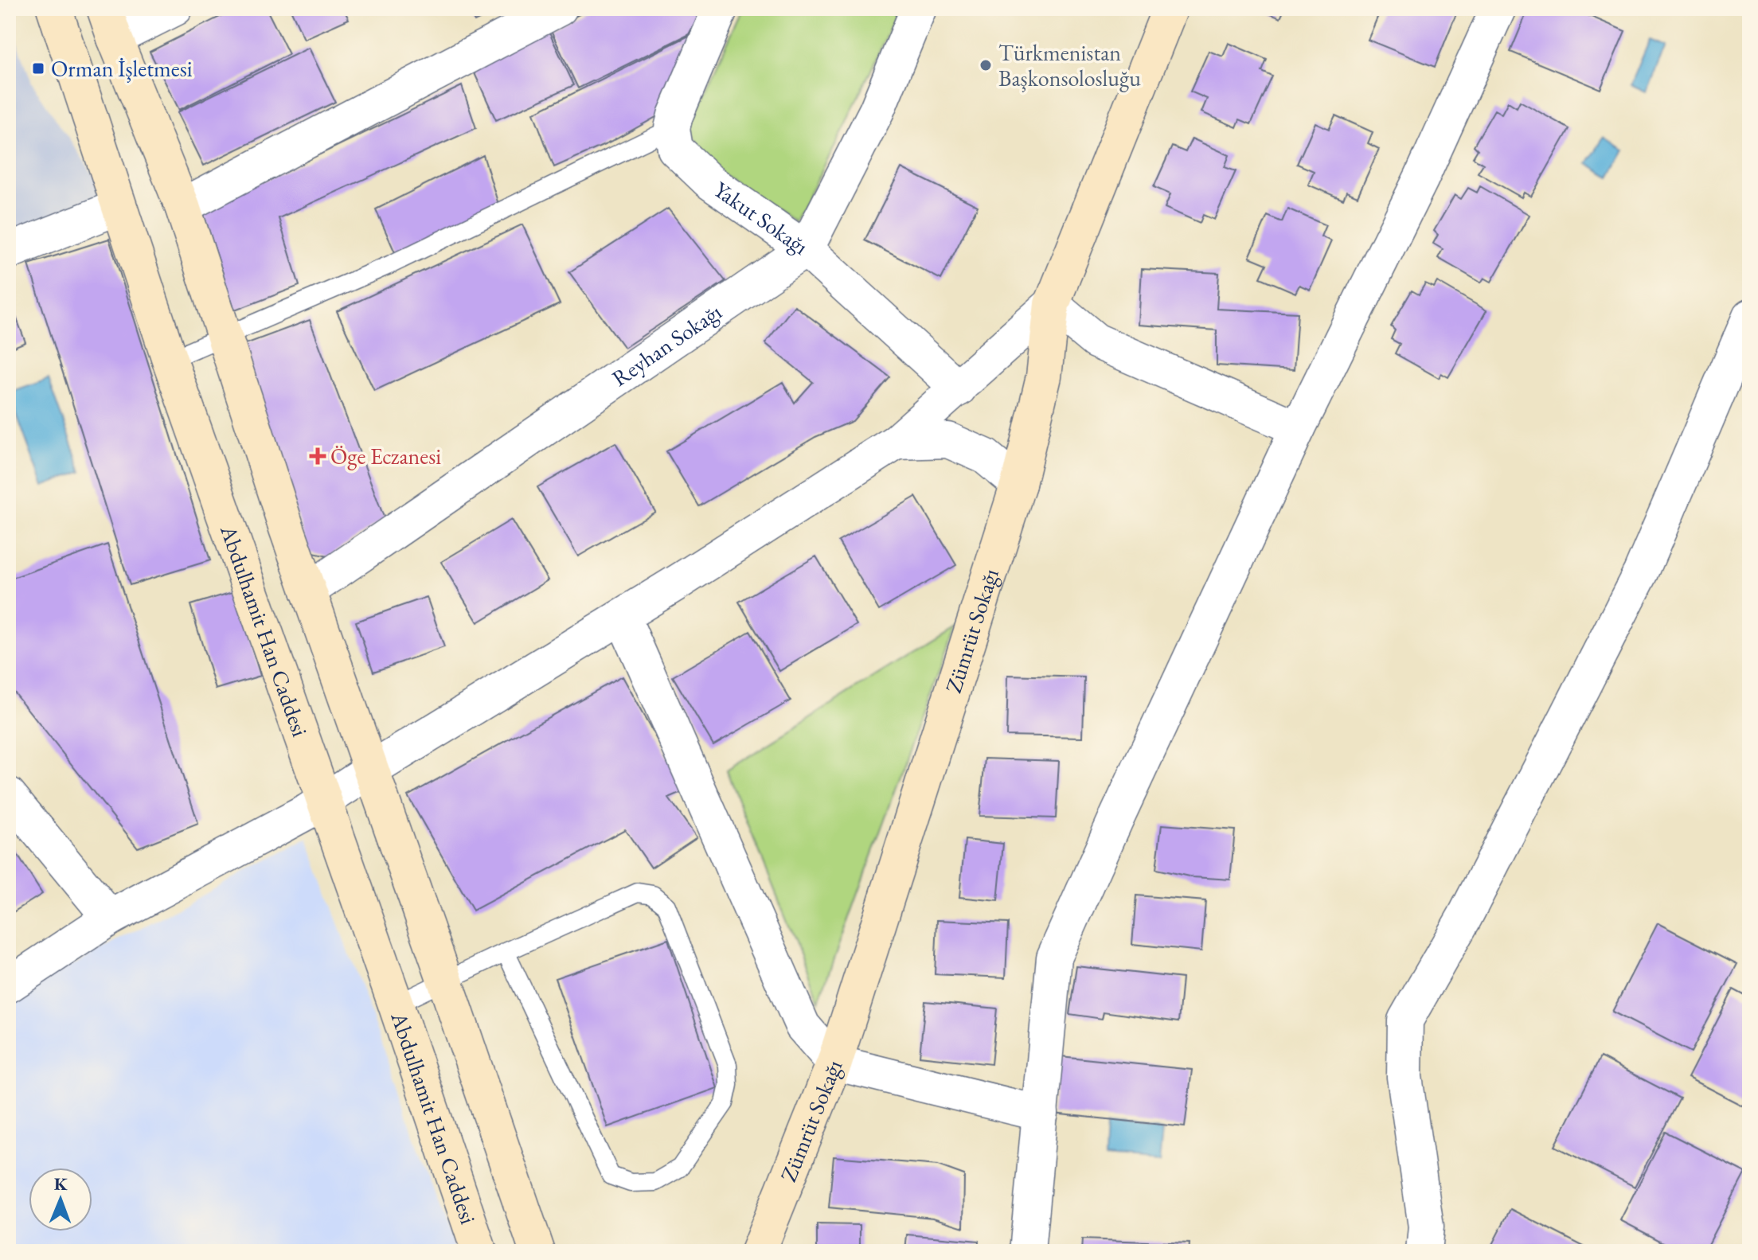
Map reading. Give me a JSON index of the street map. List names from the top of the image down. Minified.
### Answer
{"streets":{"main road":["Abdulhamit Han Caddesi","Zümrüt Sokağı"],"street":["Yakut Sokağı","Reyhan Sokağı"]},"crossings":[["Yakut Sokağı","Reyhan Sokağı"]],"places":{"other":["Türkmenistan Başkonsolosluğu"],"transit":["Orman İşletmesi"],"health":["Öge Eczanesi"]},"north":"top"}
